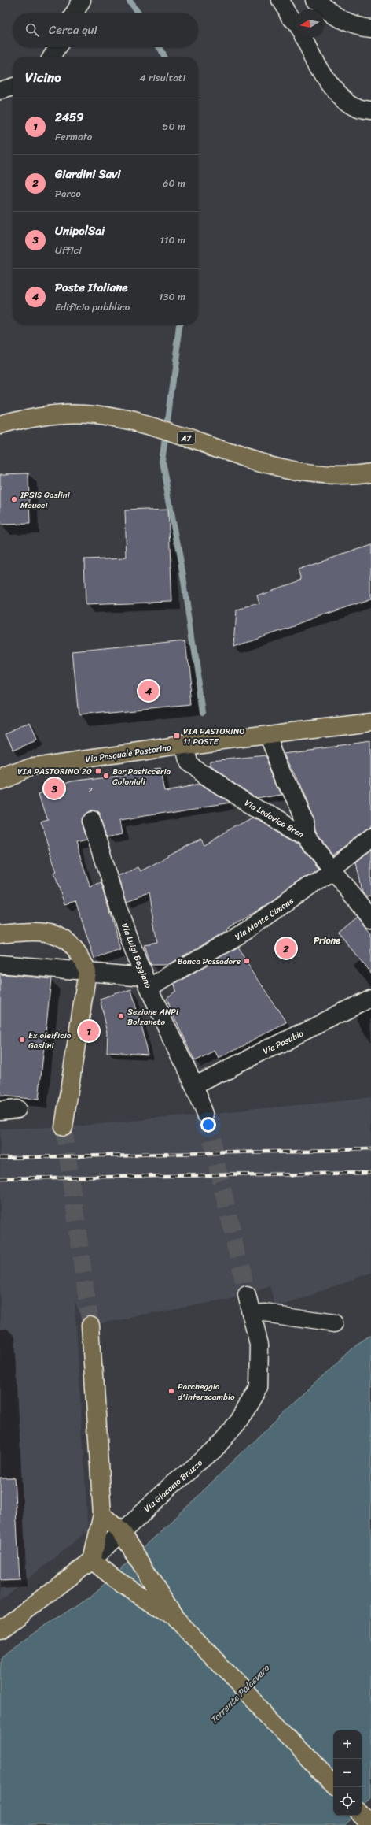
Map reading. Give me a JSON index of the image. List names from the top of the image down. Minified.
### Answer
{"streets":{"main road":["A7","Via Pasquale Pastorino","Via Giacomo Bruzzo"],"street":["Via Lodovico Brea","Via Monte Cimone","Via Luigi Boggiano","Via Pasubio"]},"crossings":[["Via Pasquale Pastorino","Via Lodovico Brea"],["Via Lodovico Brea","Via Monte Cimone"],["Via Monte Cimone","Via Luigi Boggiano"],["Via Luigi Boggiano","Via Pasubio"]],"districts":["Prione"],"water":["Torrente Polcevera"],"places":{"other":["IPSIS Gaslini Meucci","Bar Pasticceria Coloniali","Banca Passadore","Sezione ANPI Bolzaneto","Ex oleificio Gaslini","Parcheggio d'interscambio"],"transit":["VIA PASTORINO 11 POSTE","VIA PASTORINO 20"]},"house_numbers":["2"],"north":"left","page":{"search":"Cerca qui","heading":["Vicino","4 risultati"],"list":[{"mark":"1","name":"2459","note":"Fermata","value":"50 m"},{"mark":"2","name":"Giardini Savi","note":"Parco","value":"60 m"},{"mark":"3","name":"UnipolSai","note":"Uffici","value":"110 m"},{"mark":"4","name":"Poste Italiane","note":"Edificio pubblico","value":"130 m"}],"pins":["4","3","2","1"],"map_buttons":["+","−"]}}
